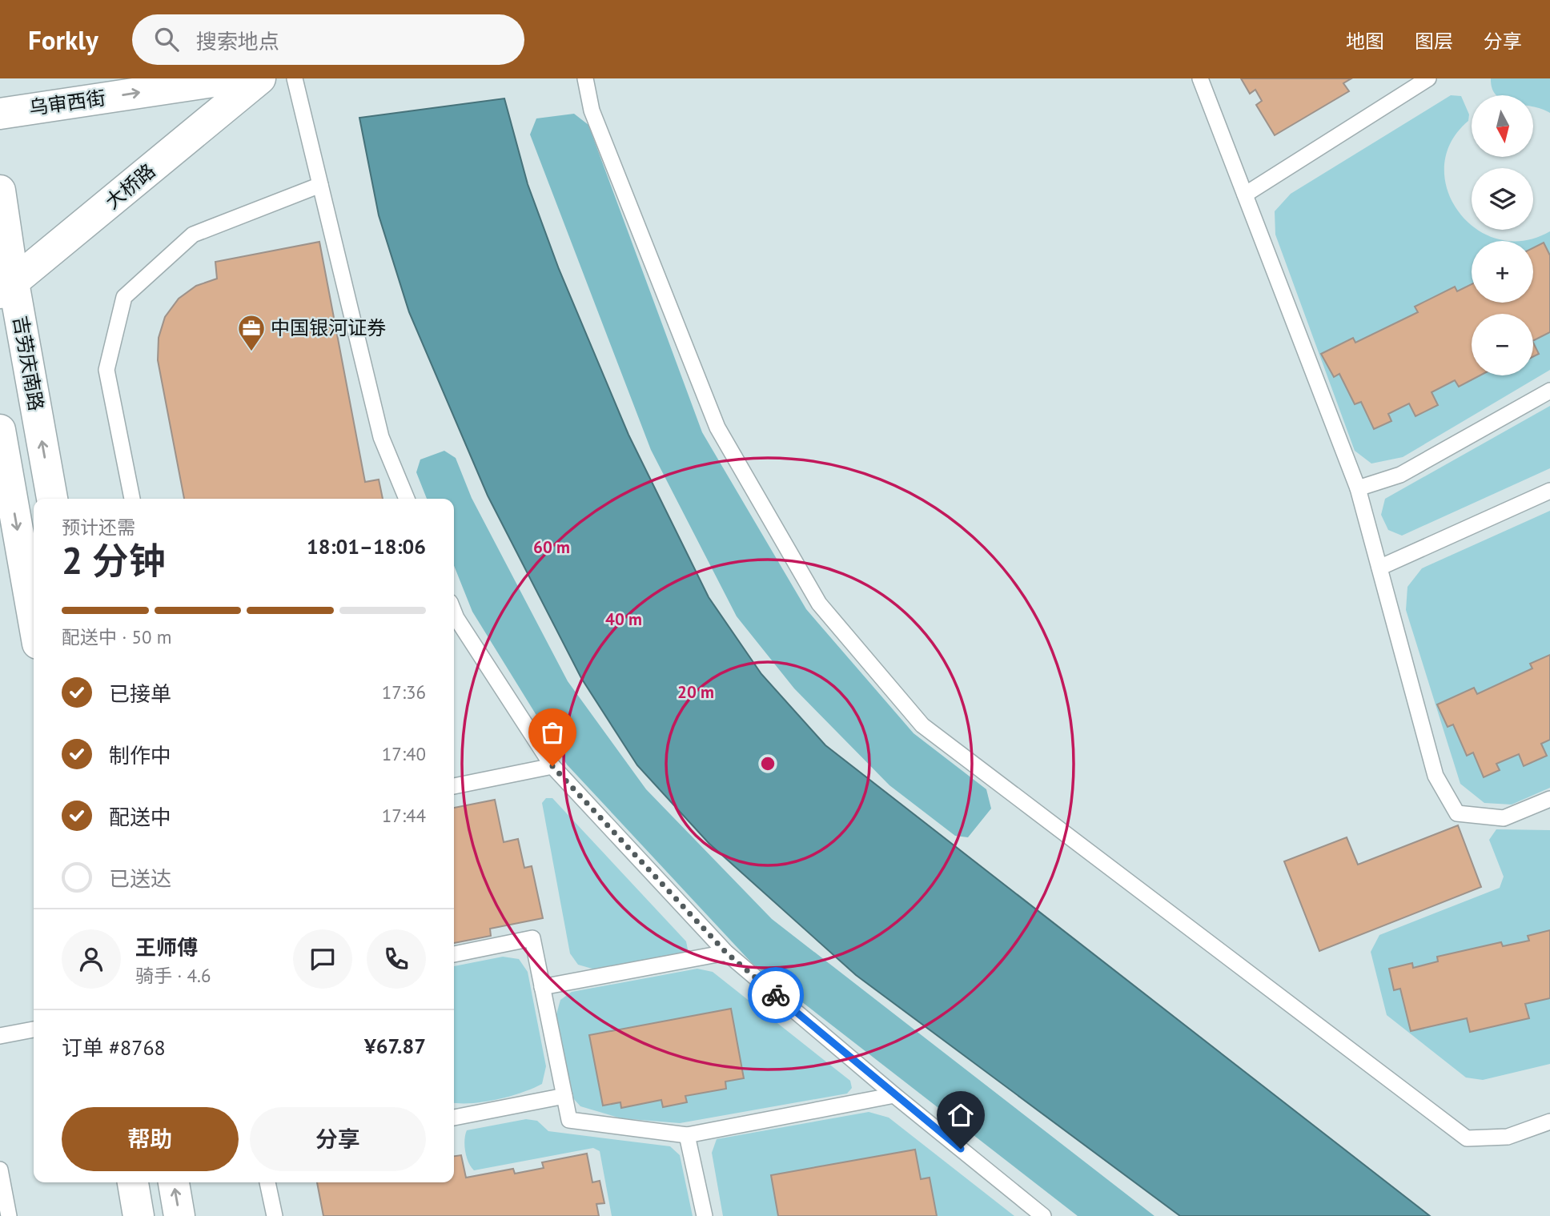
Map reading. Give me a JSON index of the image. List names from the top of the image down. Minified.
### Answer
{"streets":{"main road":["乌审西街","大桥路","吉劳庆南路"]},"crossings":[["大桥路","吉劳庆南路"]],"one_way":["乌审西街"],"places":{"office":["中国银河证券"]},"north":"bottom","page":{"header":"Forkly","search":"搜索地点","nav":["地图","图层","分享"],"map_buttons":["+","−"],"heading":["2 分钟","预计还需","18:01–18:06"],"panel":["王师傅","骑手 · 4.6","订单 #8768","¥67.87"],"bar":"配送中 · 50 m","list":[["已接单","17:36"],["制作中","17:40"],["配送中","17:44"],"已送达"],"buttons":["帮助","分享"]},"rings":["60 m","40 m","20 m"]}
